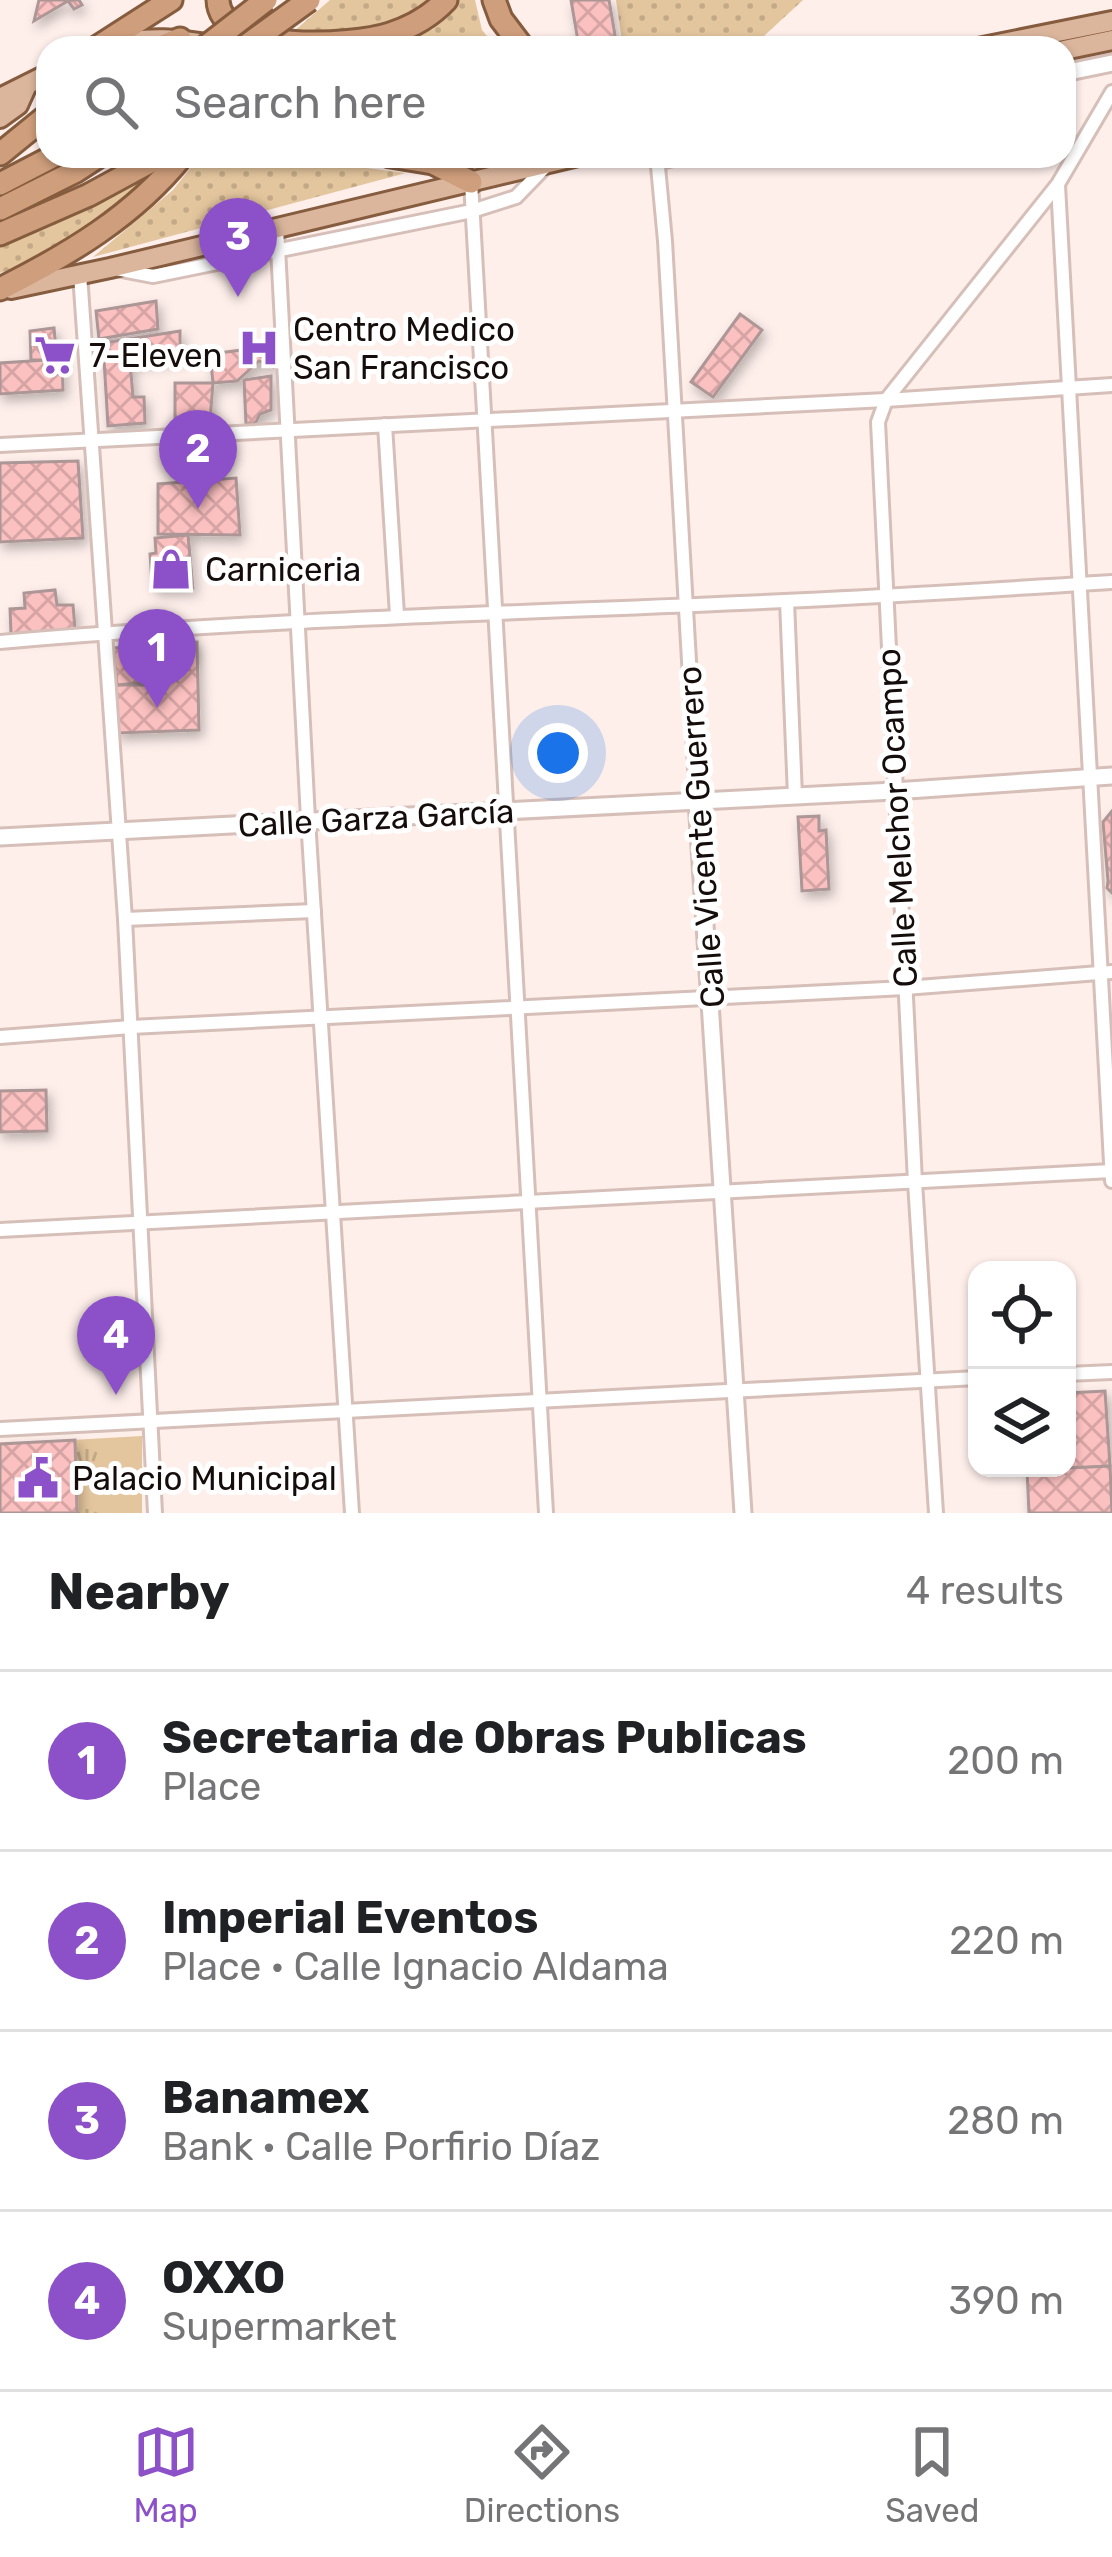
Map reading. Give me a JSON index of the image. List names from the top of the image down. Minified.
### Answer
{"streets":{"street":["Calle Garza García","Calle Melchor Ocampo","Calle Vicente Guerrero"]},"crossings":[["Calle Garza García","Calle Melchor Ocampo"],["Calle Garza García","Calle Vicente Guerrero"]],"places":{"hospital":["Centro Medico San Francisco"],"supermarket":["7-Eleven"],"shop":["Carniceria"],"public building":["Palacio Municipal"]},"page":{"search":"Search here","pins":["3","2","1","4"],"heading":["Nearby","4 results"],"list":[{"mark":"1","name":"Secretaria de Obras Publicas","note":"Place","value":"200 m"},{"mark":"2","name":"Imperial Eventos","note":"Place · Calle Ignacio Aldama","value":"220 m"},{"mark":"3","name":"Banamex","note":"Bank · Calle Porfirio Díaz","value":"280 m"},{"mark":"4","name":"OXXO","note":"Supermarket","value":"390 m"}],"nav":["Map","Directions","Saved"]}}
